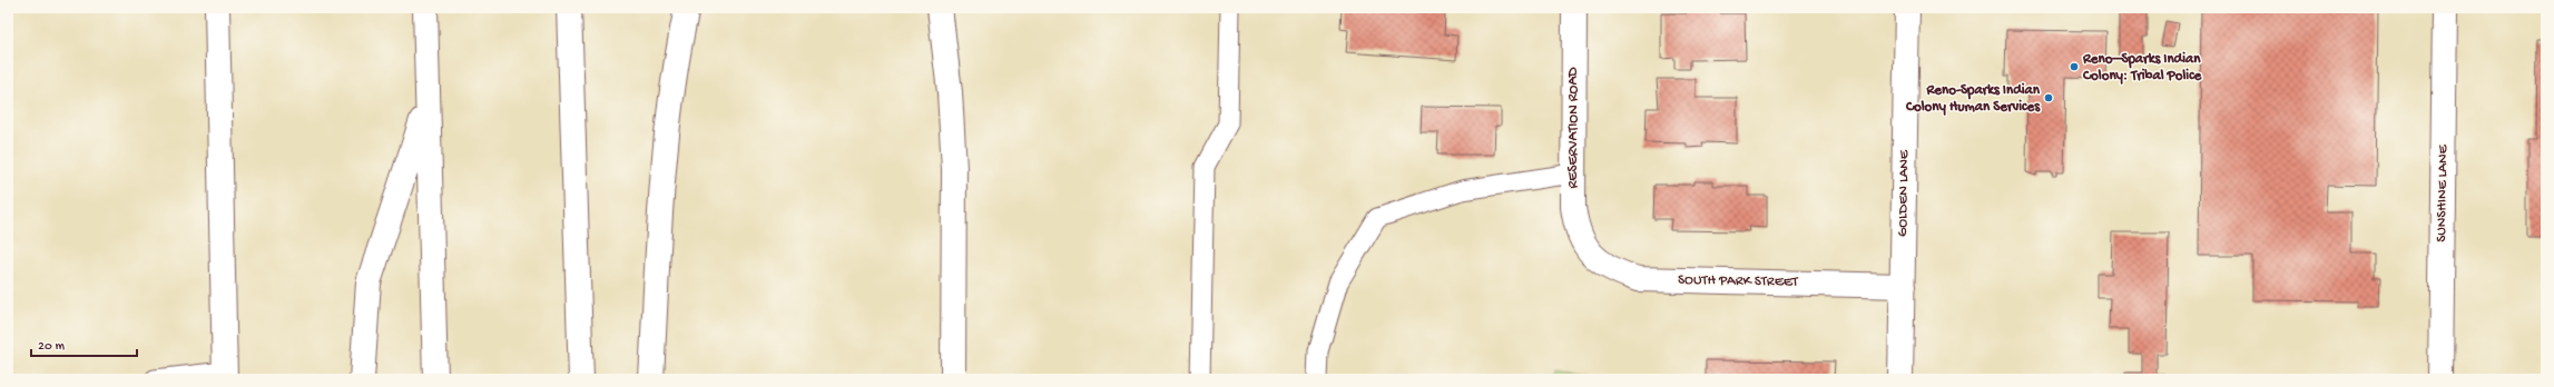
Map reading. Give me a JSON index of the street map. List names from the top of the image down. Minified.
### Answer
{"streets":{"main road":["RESERVATION ROAD","GOLDEN LANE","SUNSHINE LANE","SOUTH PARK STREET"]},"crossings":[["RESERVATION ROAD","SOUTH PARK STREET"],["GOLDEN LANE","SOUTH PARK STREET"]],"places":["Reno–Sparks Indian Colony: Tribal Police","Reno-Sparks Indian Colony Human Services"],"scale_bar":"20 m"}
